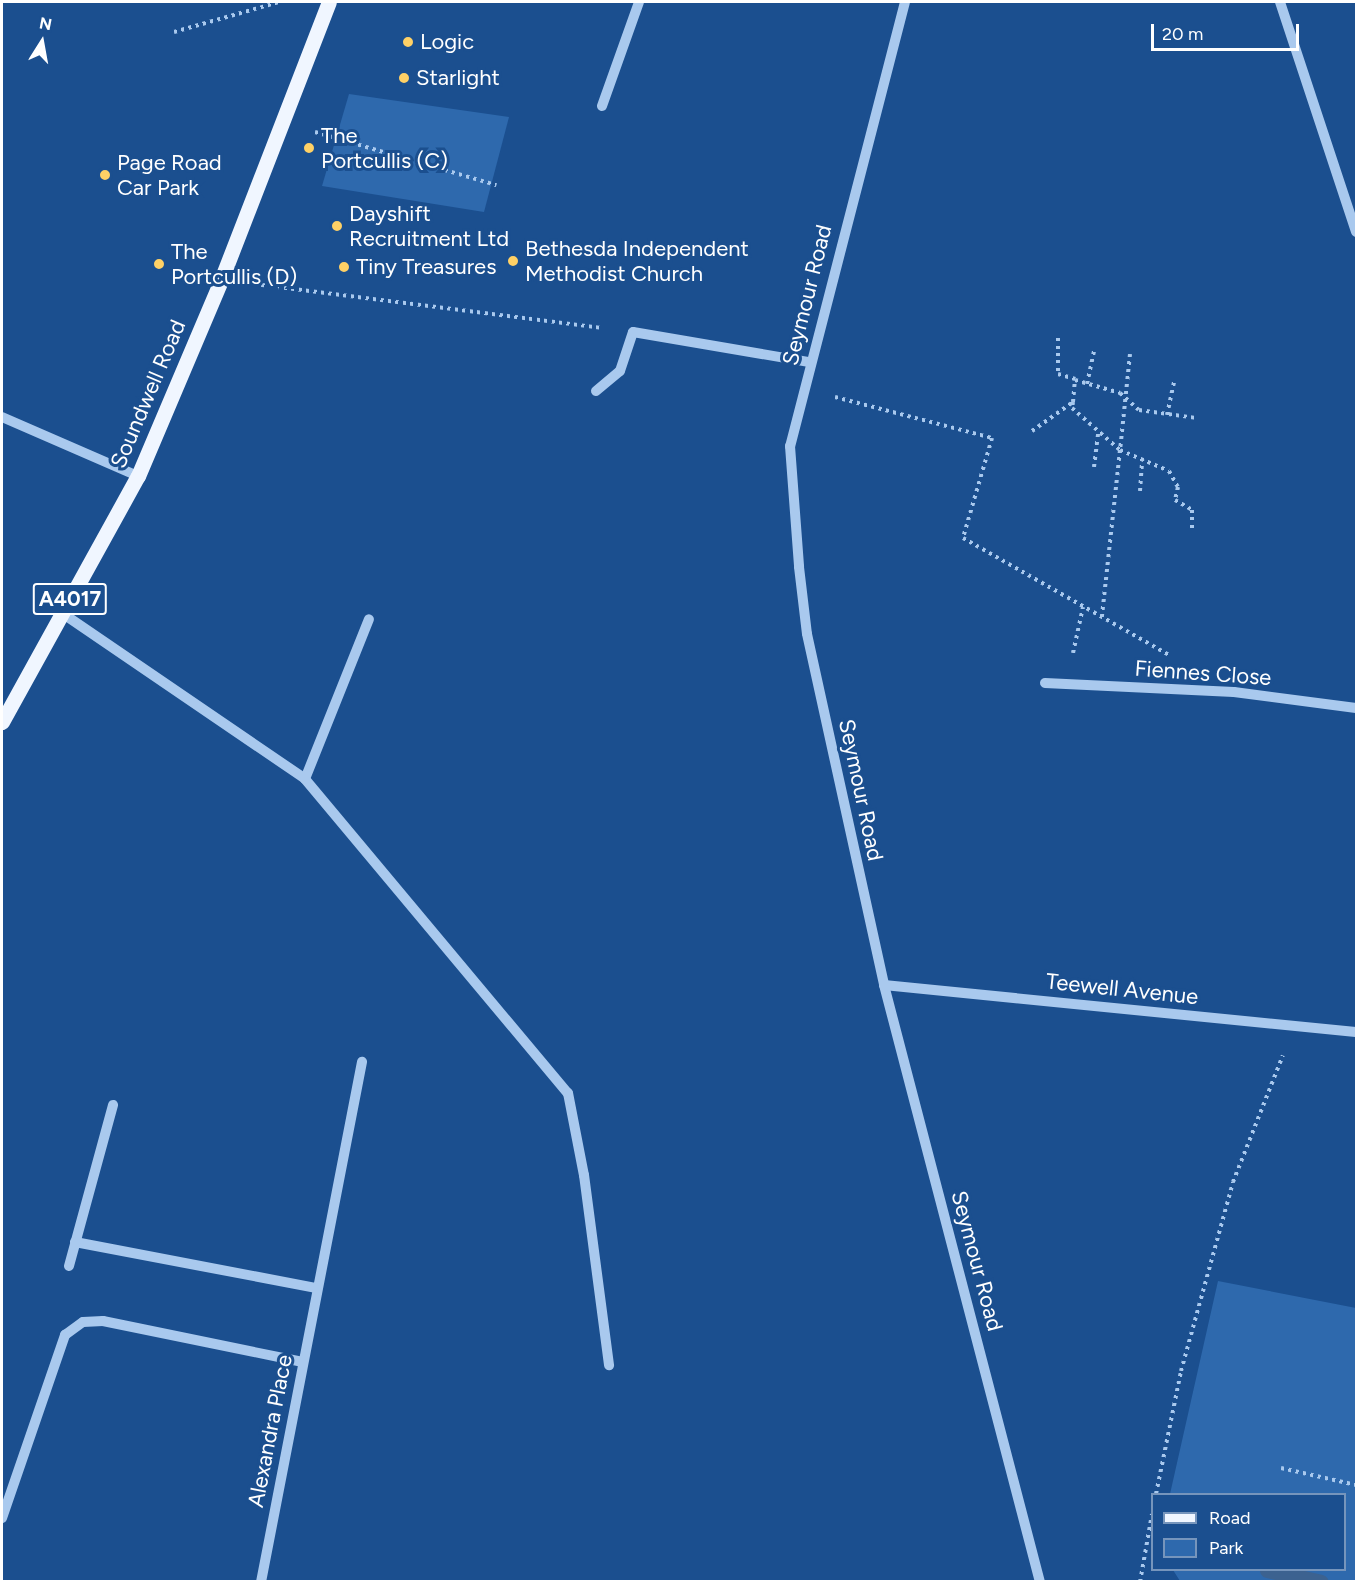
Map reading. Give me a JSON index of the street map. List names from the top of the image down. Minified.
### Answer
{"streets":{"main road":["Soundwell Road","A4017"],"street":["Seymour Road","Fiennes Close","Teewell Avenue","Alexandra Place"]},"crossings":[["Seymour Road","Teewell Avenue"]],"places":["Logic","Starlight","The Portcullis (C)","Page Road Car Park","Dayshift Recruitment Ltd","Bethesda Independent Methodist Church","The Portcullis (D)","Tiny Treasures"],"legend":["Road","Park"],"scale_bar":"20 m","north":"top"}
